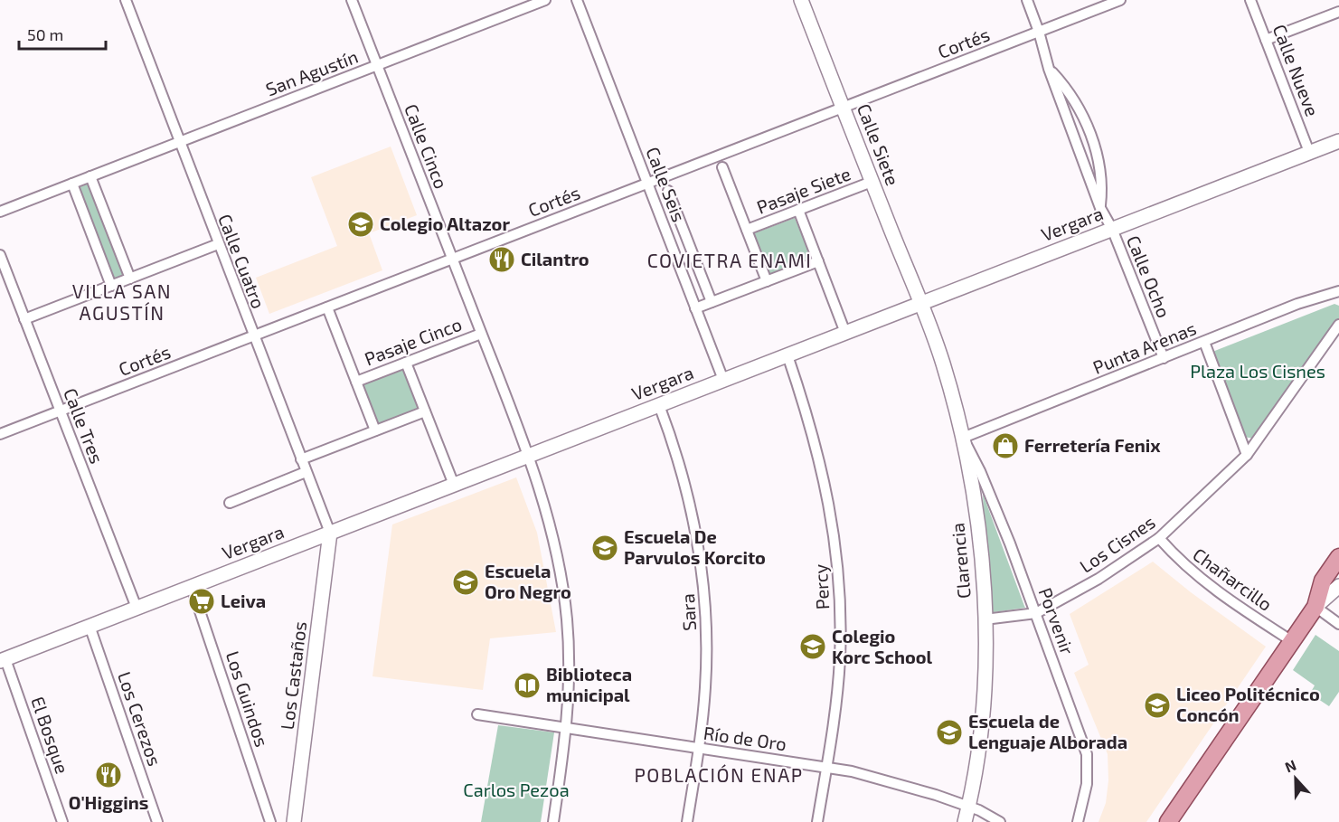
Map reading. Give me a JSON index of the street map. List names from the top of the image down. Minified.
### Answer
{"streets":{"street":["Cortés","Calle Nueve","San Agustín","Calle Siete","Calle Cinco","Calle Seis","Pasaje Siete","Vergara","Calle Cuatro","Calle Ocho","Pasaje Cinco","Punta Arenas","Calle Tres","Los Cisnes","Clarencia","Chañarcillo","Percy","Sara","Porvenir","Los Castaños","Los Guindos","Los Cerezos","El Bosque","Río de Oro"]},"crossings":[["Cortés","Calle Siete"],["Cortés","Calle Cinco"],["Cortés","Calle Seis"],["Cortés","Calle Cuatro"],["Cortés","Calle Ocho"],["Cortés","Calle Tres"],["Calle Nueve","Vergara"],["San Agustín","Calle Cinco"],["San Agustín","Calle Cuatro"],["Calle Siete","Pasaje Siete"],["Calle Siete","Vergara"],["Calle Siete","Clarencia"],["Calle Cinco","Vergara"],["Calle Cinco","Pasaje Cinco"],["Calle Cinco","Río de Oro"],["Calle Seis","Vergara"],["Vergara","Calle Cuatro"],["Vergara","Calle Ocho"],["Vergara","Calle Tres"],["Vergara","Clarencia"],["Vergara","Percy"],["Vergara","Sara"],["Vergara","Los Castaños"],["Vergara","Los Guindos"],["Vergara","Los Cerezos"],["Vergara","El Bosque"],["Calle Cuatro","Los Castaños"],["Calle Ocho","Punta Arenas"],["Punta Arenas","Clarencia"],["Punta Arenas","Porvenir"],["Los Cisnes","Clarencia"],["Los Cisnes","Chañarcillo"],["Los Cisnes","Porvenir"],["Clarencia","Porvenir"],["Clarencia","Río de Oro"],["Percy","Río de Oro"],["Sara","Río de Oro"]],"districts":["COVIETRA ENAMI","VILLA SAN AGUSTÍN","POBLACIÓN ENAP"],"parks":["Plaza Los Cisnes","Carlos Pezoa"],"places":{"school or university":["Colegio Altazor","Escuela De Parvulos Korcito","Escuela Oro Negro","Colegio Korc School","Liceo Politécnico Concón","Escuela de Lenguaje Alborada"],"restaurant":["Cilantro","O'Higgins"],"shop":["Ferretería Fenix"],"supermarket":["Leiva"],"library":["Biblioteca municipal"]},"scale_bar":"50 m","north":"top"}
